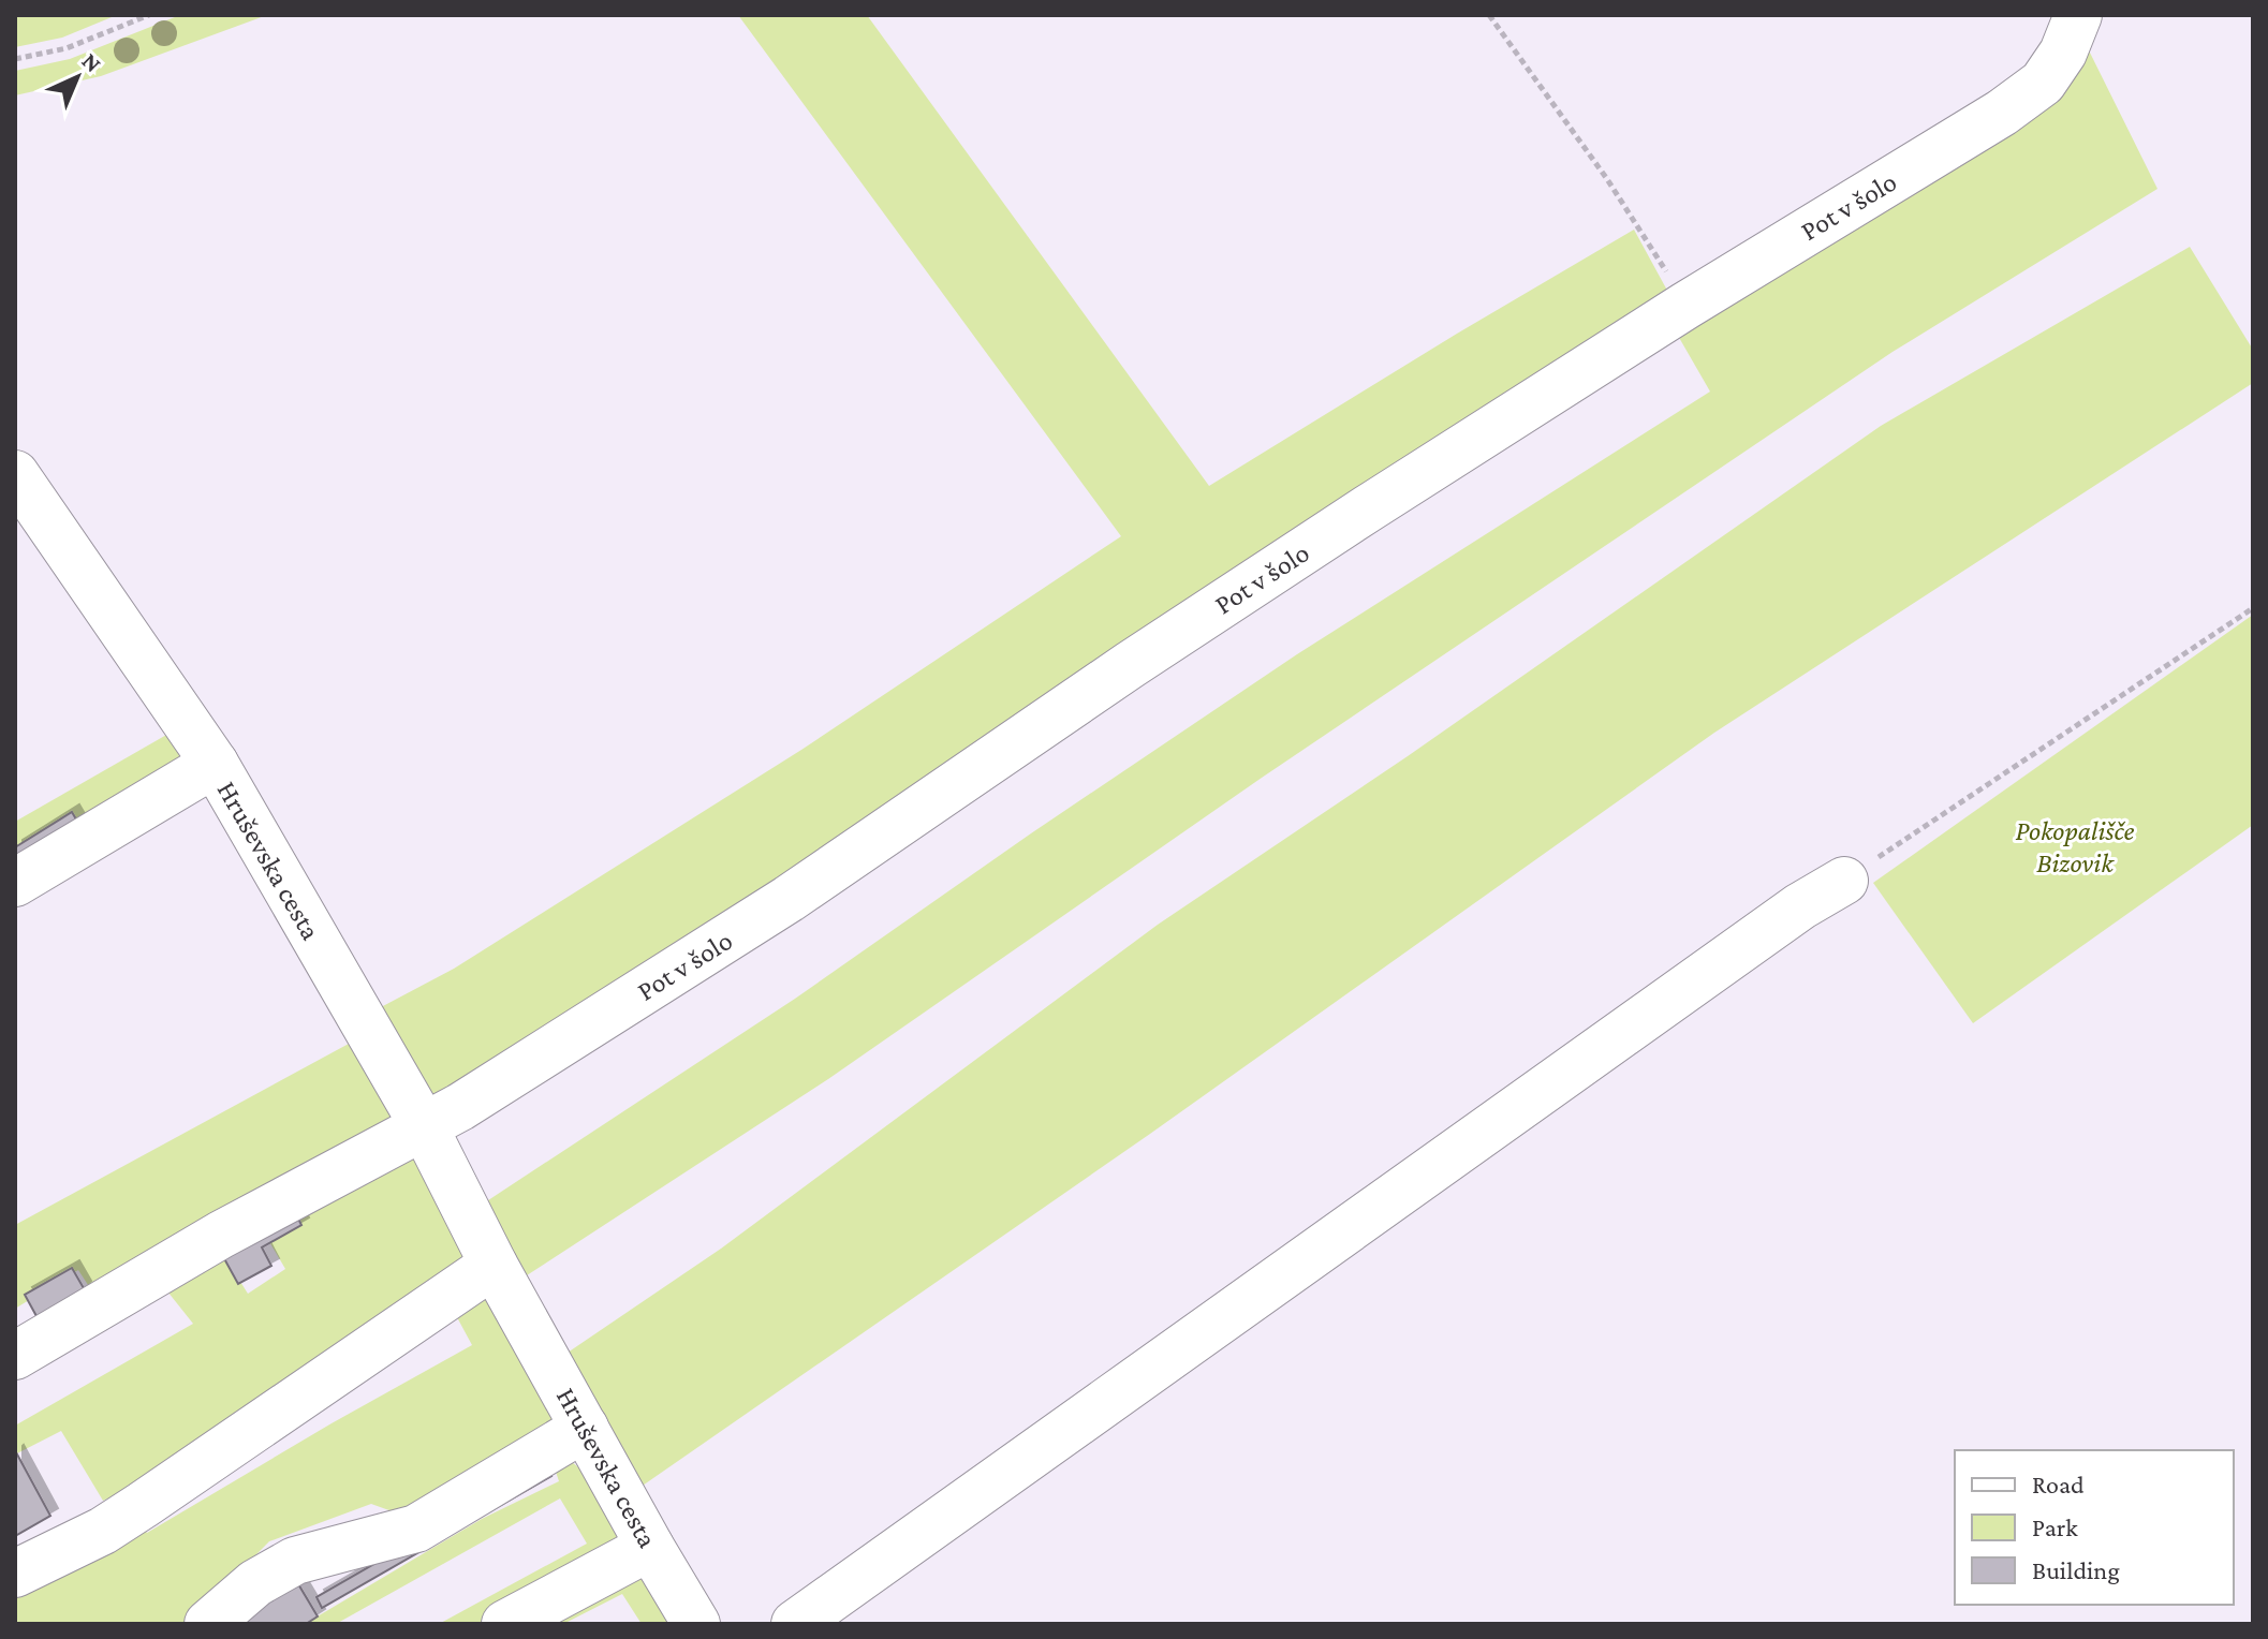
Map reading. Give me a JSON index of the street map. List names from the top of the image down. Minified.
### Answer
{"streets":{"street":["Pot v šolo","Hruševska cesta"]},"crossings":[["Pot v šolo","Hruševska cesta"]],"parks":["Pokopališče Bizovik"],"legend":["Road","Park","Building"],"north":"top right"}
